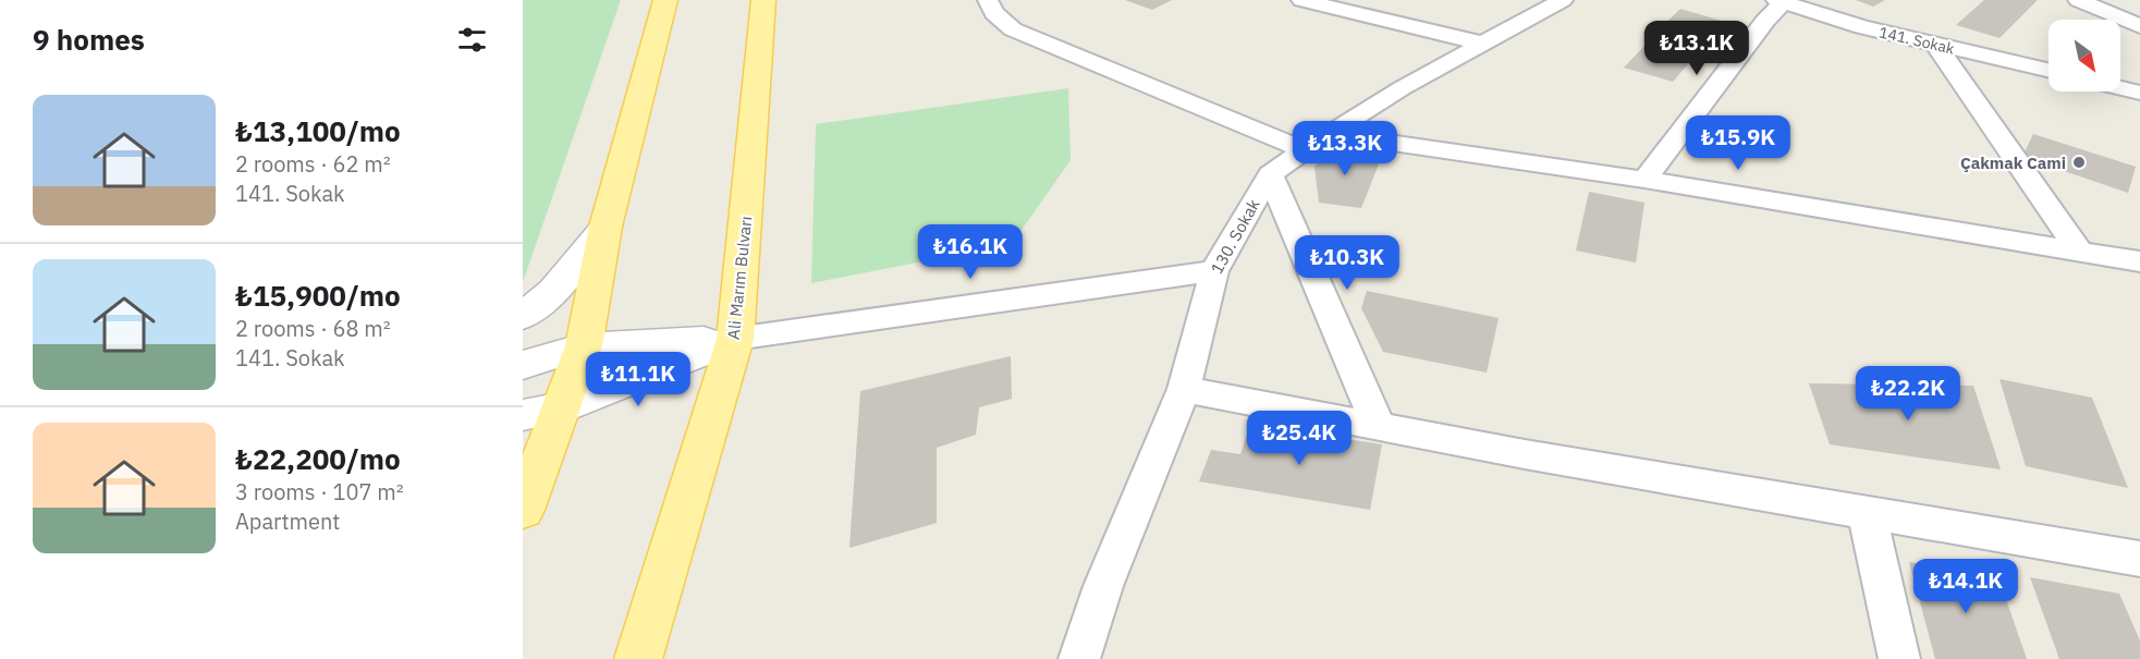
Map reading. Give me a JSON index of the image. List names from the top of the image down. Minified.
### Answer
{"streets":{"main road":["Ali Marım Bulvarı"],"street":["141. Sokak","130. Sokak"]},"places":["Çakmak Cami"],"north":"bottom right","page":{"heading":"9 homes","price":["₺13.1K","₺15.9K","₺13.3K","₺16.1K","₺10.3K","₺11.1K","₺22.2K","₺25.4K","₺14.1K"],"list":[{"name":"₺13,100/mo","note":"2 rooms · 62 m² · 141. Sokak"},{"name":"₺15,900/mo","note":"2 rooms · 68 m² · 141. Sokak"},{"name":"₺22,200/mo","note":"3 rooms · 107 m² · Apartment"}]}}
